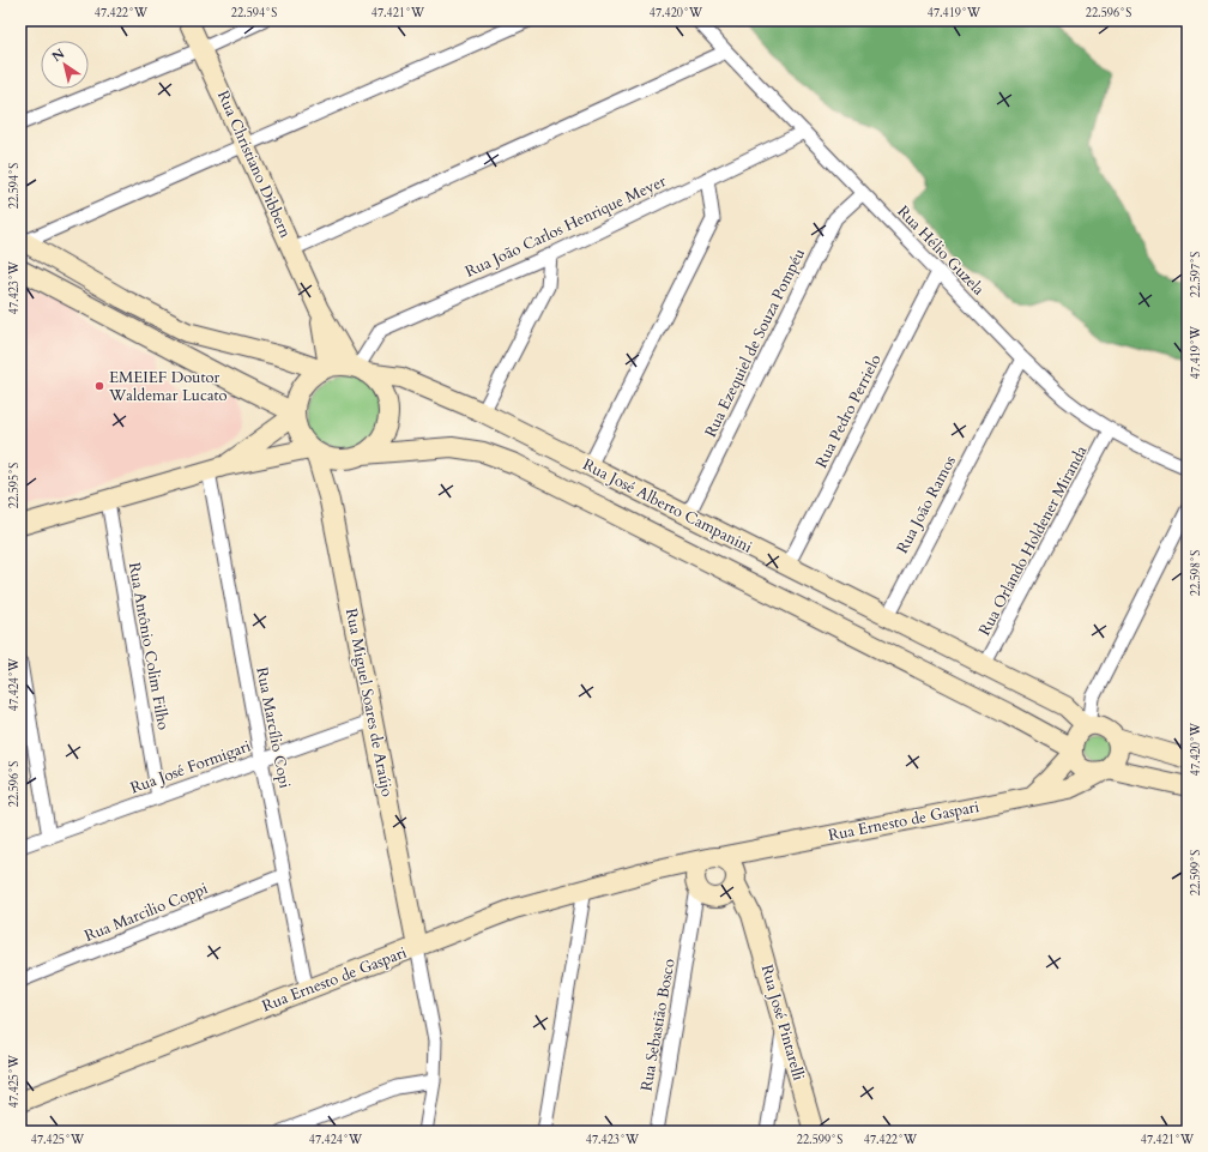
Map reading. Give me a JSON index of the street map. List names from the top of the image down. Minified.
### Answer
{"streets":{"street":["Rua Christiano Dibbern","Rua João Carlos Henrique Meyer","Rua Hélio Guzela","Rua Ezequiel de Souza Pompéu","Rua Pedro Perrielo","Rua João Ramos","Rua José Alberto Campanini","Rua Orlando Holdener Miranda","Rua Antônio Colim Filho","Rua Miguel Soares de Araújo","Rua Marcílio Copi","Rua José Formigari","Rua Ernesto de Gaspari","Rua Marcilio Coppi","Rua José Pintarelli","Rua Sebastião Bosco"]},"crossings":[["Rua Christiano Dibbern","Rua João Carlos Henrique Meyer"],["Rua Christiano Dibbern","Rua José Alberto Campanini"],["Rua Christiano Dibbern","Rua Miguel Soares de Araújo"],["Rua João Carlos Henrique Meyer","Rua Hélio Guzela"],["Rua João Carlos Henrique Meyer","Rua José Alberto Campanini"],["Rua João Carlos Henrique Meyer","Rua Miguel Soares de Araújo"],["Rua Hélio Guzela","Rua Ezequiel de Souza Pompéu"],["Rua Hélio Guzela","Rua Pedro Perrielo"],["Rua Hélio Guzela","Rua João Ramos"],["Rua Hélio Guzela","Rua Orlando Holdener Miranda"],["Rua Ezequiel de Souza Pompéu","Rua José Alberto Campanini"],["Rua Pedro Perrielo","Rua José Alberto Campanini"],["Rua João Ramos","Rua José Alberto Campanini"],["Rua José Alberto Campanini","Rua Orlando Holdener Miranda"],["Rua José Alberto Campanini","Rua Miguel Soares de Araújo"],["Rua José Alberto Campanini","Rua Ernesto de Gaspari"],["Rua Antônio Colim Filho","Rua José Formigari"],["Rua Miguel Soares de Araújo","Rua José Formigari"],["Rua Miguel Soares de Araújo","Rua Ernesto de Gaspari"],["Rua Marcílio Copi","Rua José Formigari"],["Rua Marcílio Copi","Rua Ernesto de Gaspari"],["Rua Marcílio Copi","Rua Marcilio Coppi"],["Rua Ernesto de Gaspari","Rua José Pintarelli"],["Rua Ernesto de Gaspari","Rua Sebastião Bosco"],["Rua José Pintarelli","Rua Sebastião Bosco"]],"places":["EMEIEF Doutor Waldemar Lucato"],"north":"top left","coordinates":["47.422°W","22.594°S","47.421°W","47.420°W","47.419°W","22.596°S","22.597°S","47.423°W","22.595°S","22.598°S","47.424°W","22.599°S","47.425°W"]}
